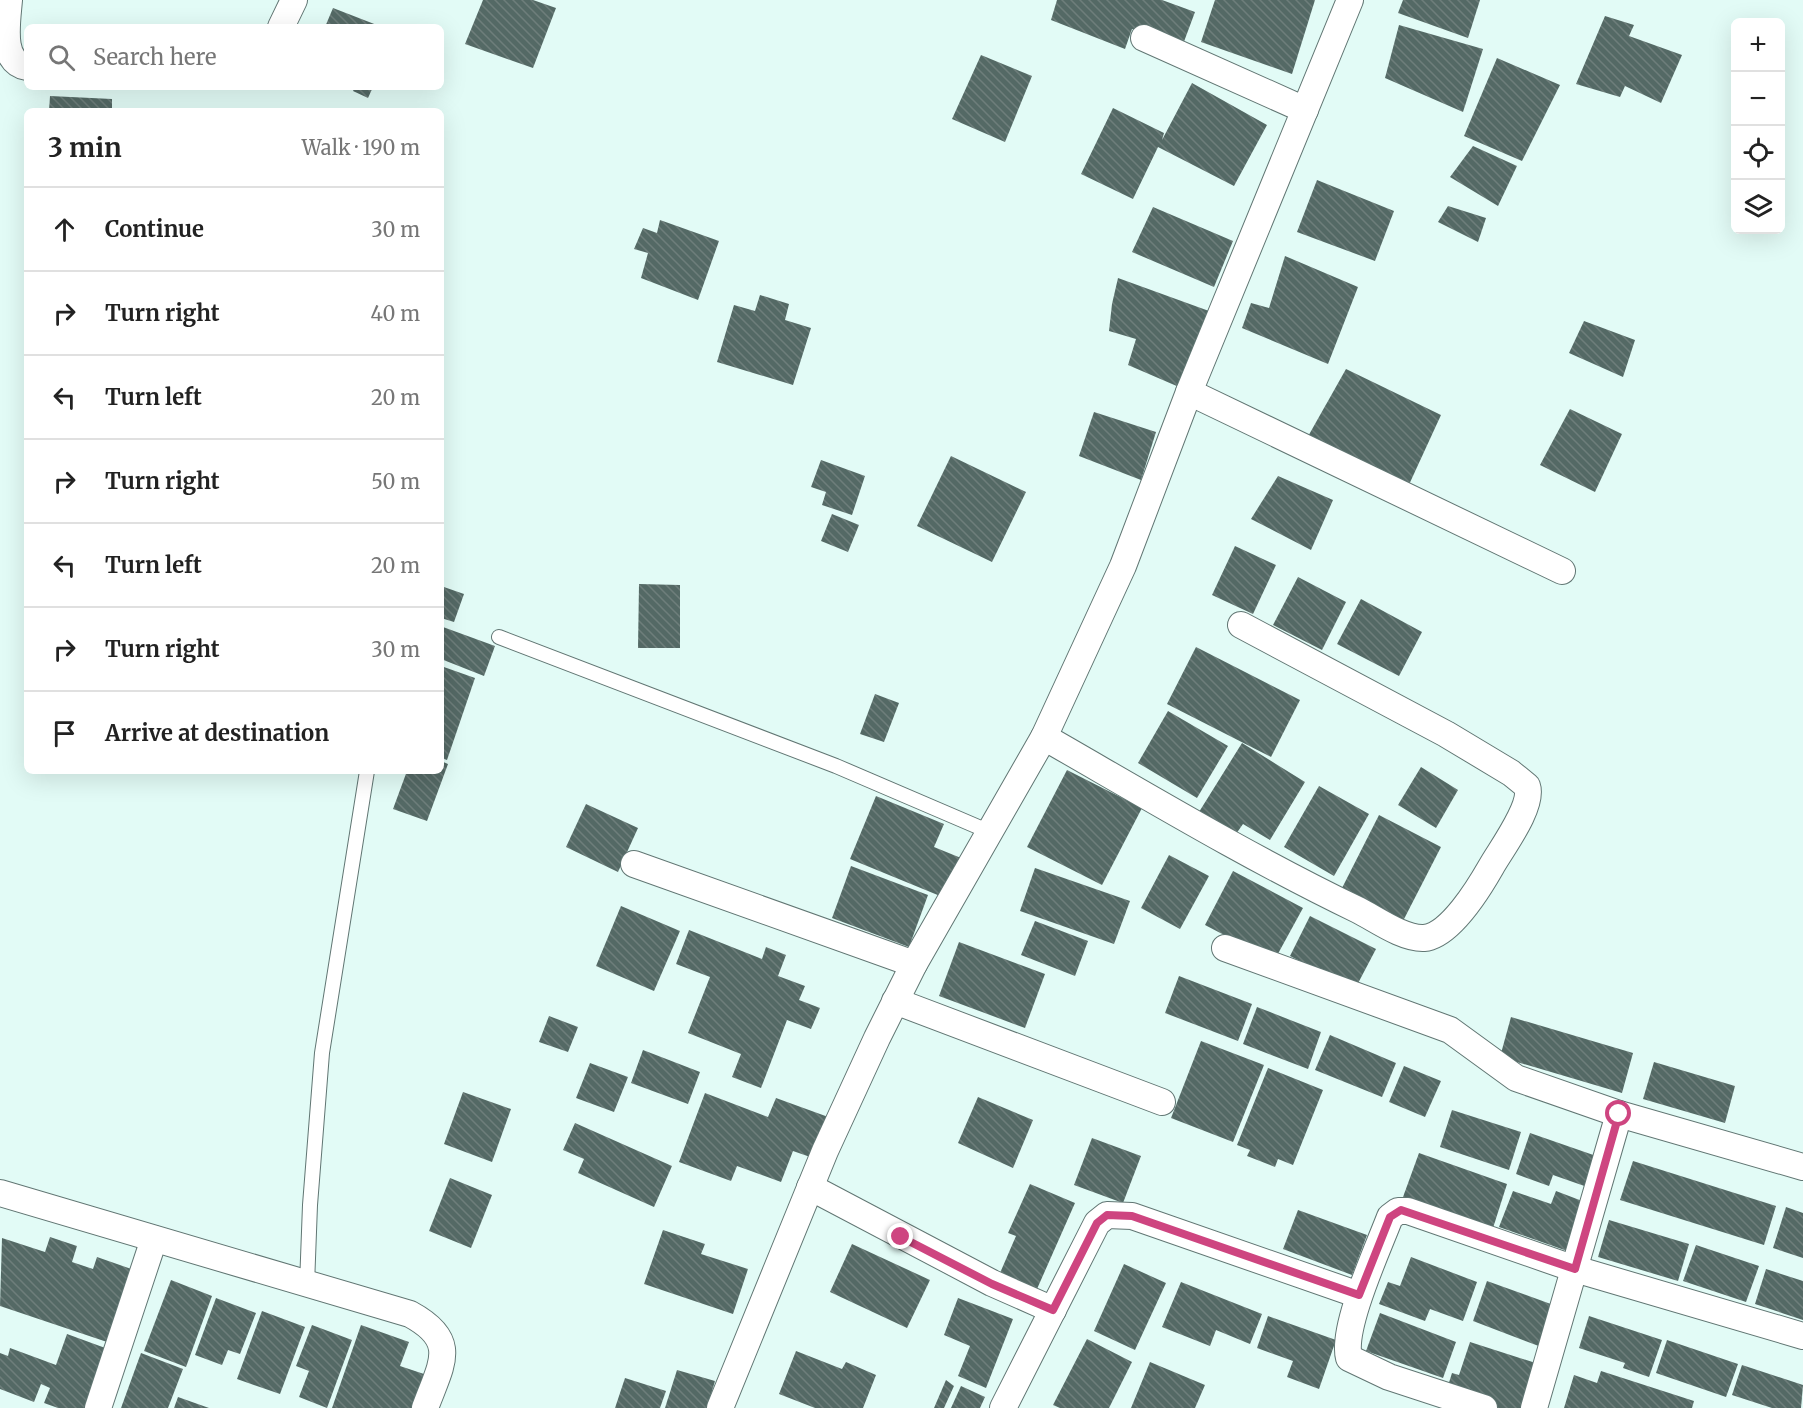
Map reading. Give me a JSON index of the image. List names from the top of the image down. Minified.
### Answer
{"page":{"map_buttons":["+","−"],"search":"Search here","heading":["3 min","Walk · 190 m"],"list":[["Continue","30 m"],["Turn right","40 m"],["Turn left","20 m"],["Turn right","50 m"],["Turn left","20 m"],["Turn right","30 m"],"Arrive at destination"]}}
